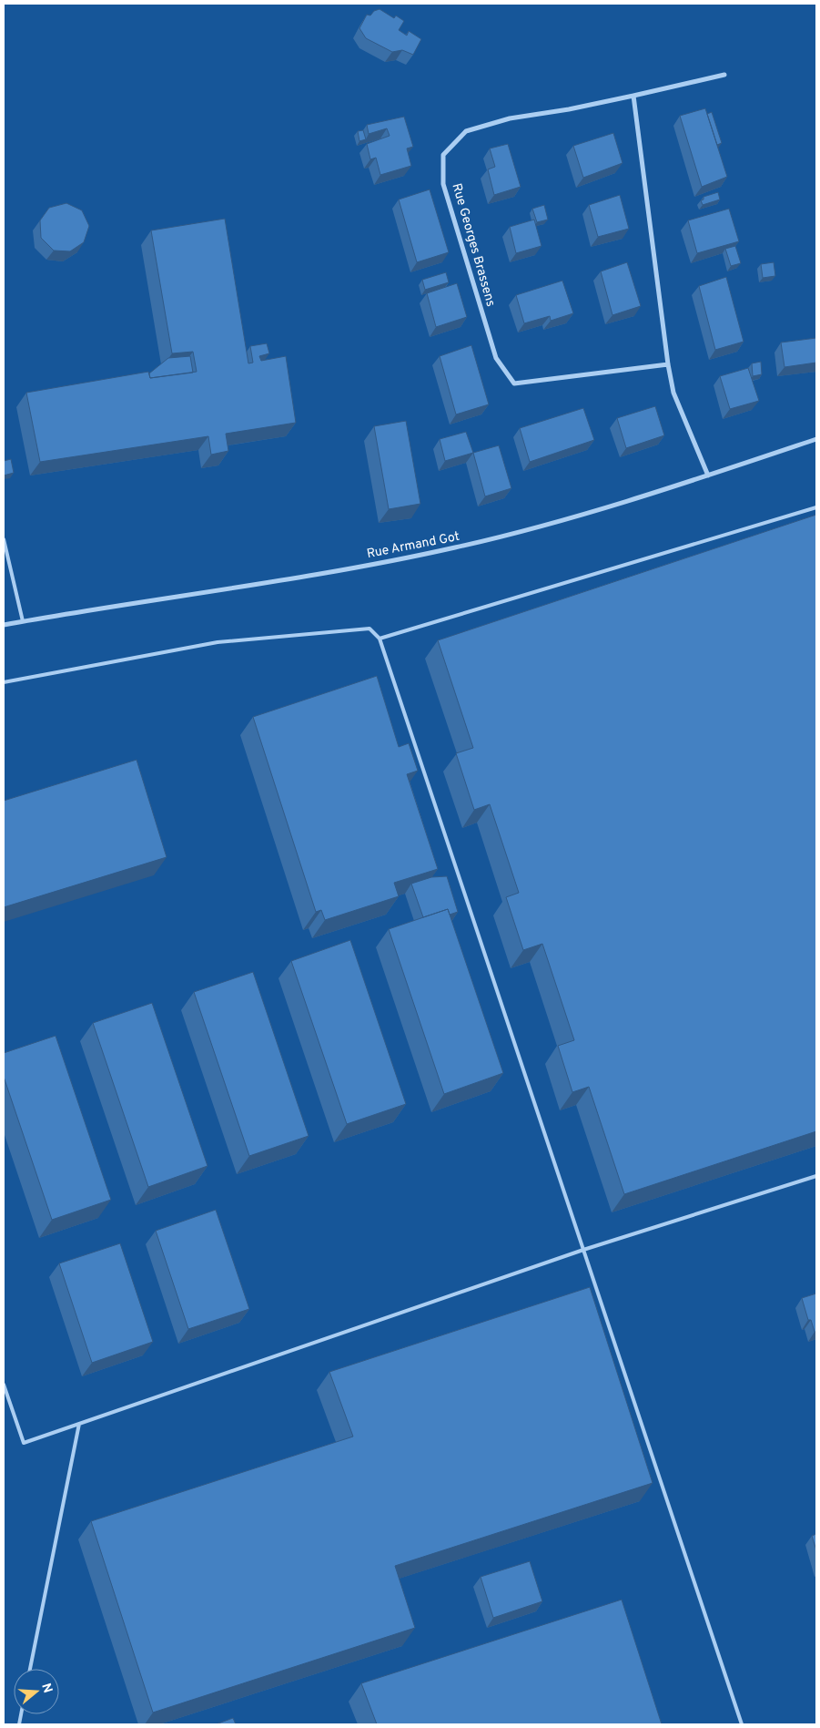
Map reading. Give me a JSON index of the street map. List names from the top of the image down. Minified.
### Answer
{"streets":{"street":["Rue Georges Brassens","Rue Armand Got"]},"north":"right"}
